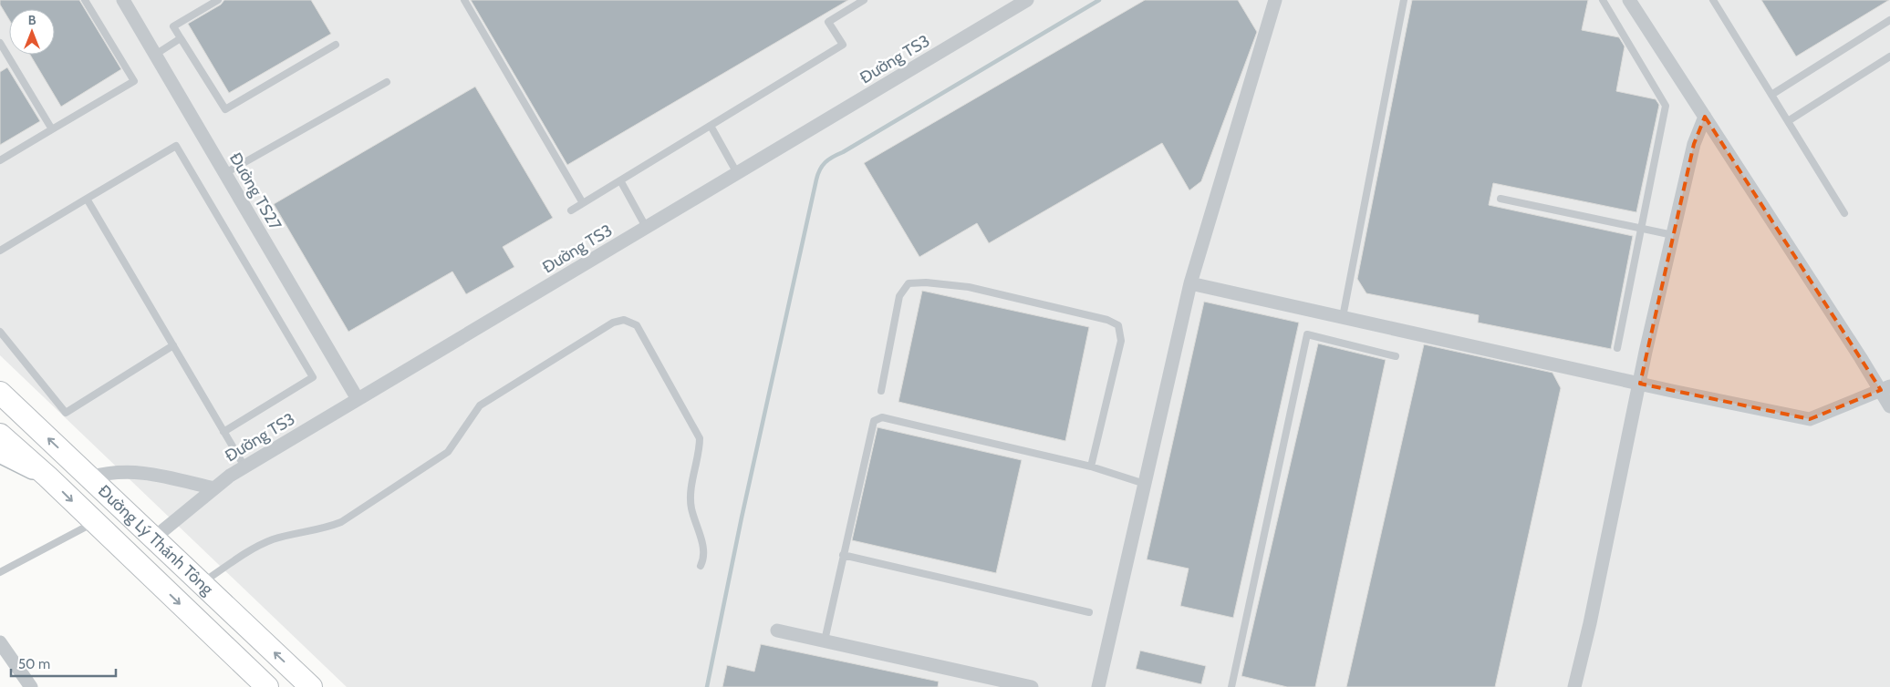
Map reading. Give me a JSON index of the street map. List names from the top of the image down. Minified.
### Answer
{"streets":{"main road":["Đường Lý Thánh Tông"],"street":["Đường TS3","Đường TS27"]},"crossings":[["Đường TS3","Đường TS27"],["Đường TS3","Đường Lý Thánh Tông"]],"scale_bar":"50 m","north":"top"}
